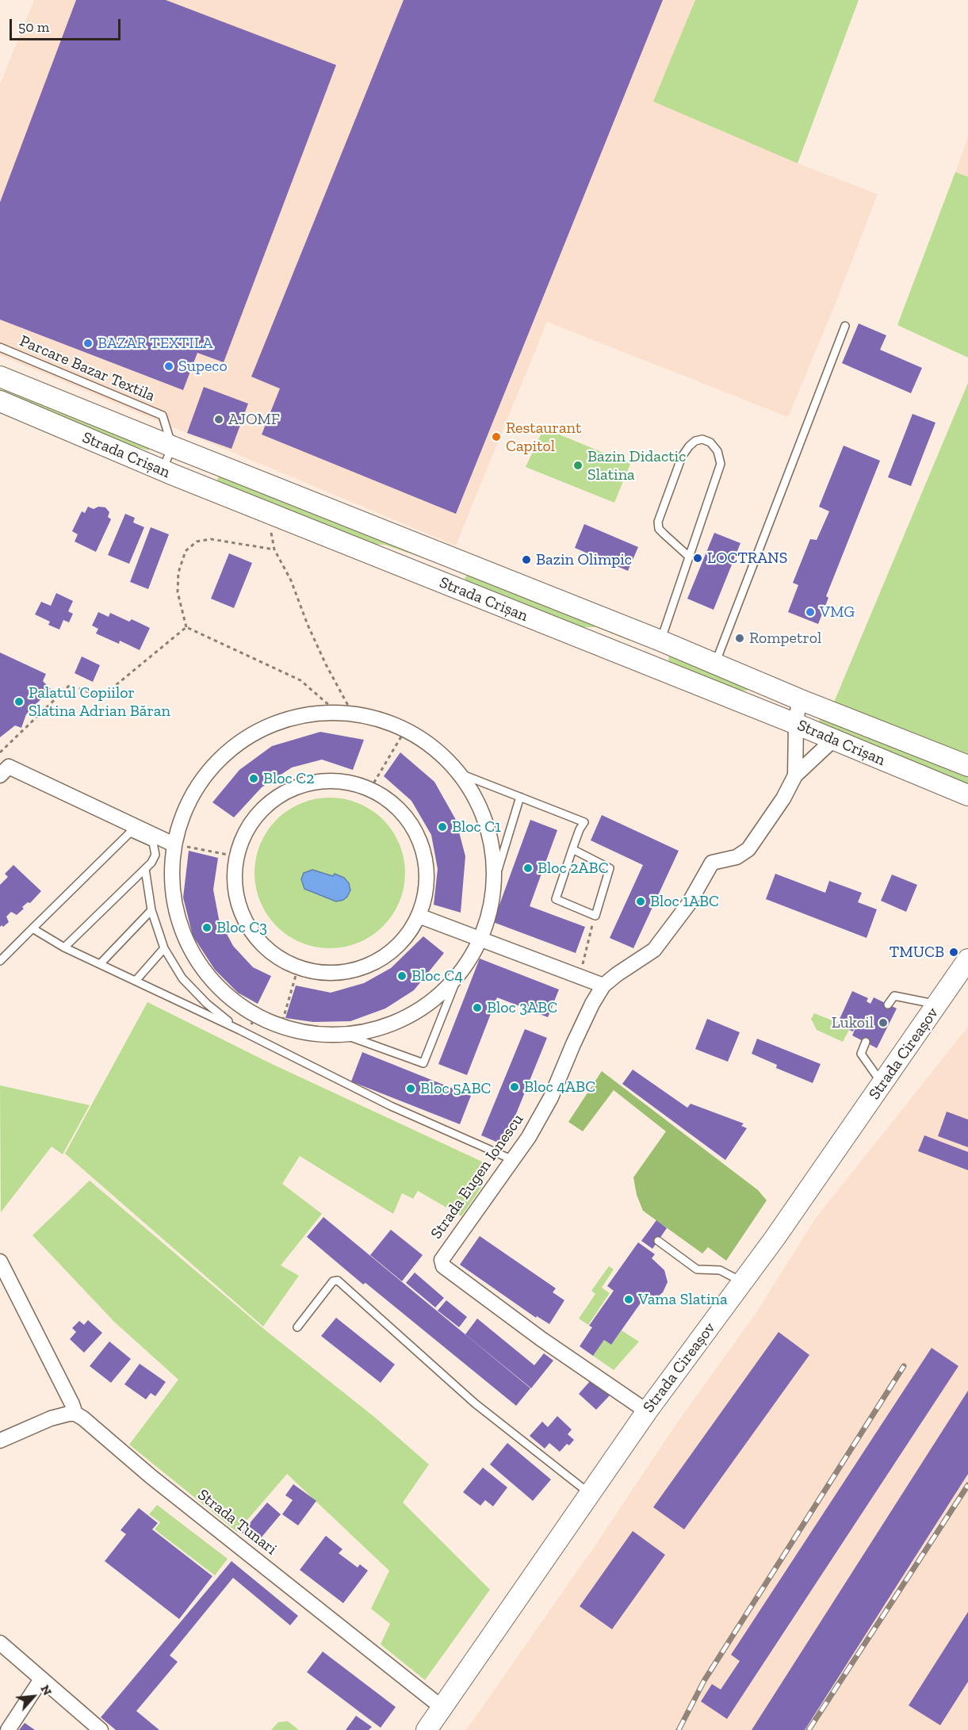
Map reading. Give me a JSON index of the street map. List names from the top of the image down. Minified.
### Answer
{"streets":{"main road":["Strada Crișan","Strada Cireașov"],"street":["Strada Eugen Ionescu","Strada Tunari"],"lane":["Parcare Bazar Textila"]},"crossings":[["Parcare Bazar Textila","Strada Crișan"],["Strada Crișan","Strada Eugen Ionescu"],["Strada Cireașov","Strada Eugen Ionescu"],["Strada Cireașov","Strada Tunari"]],"places":["BAZAR TEXTILA","Supeco","AJOMF","Restaurant Capitol","Bazin Didactic Slatina","LOCTRANS","Bazin Olimpic","VMG","Rompetrol","Palatul Copiilor Slatina Adrian Băran","Bloc C2","Bloc C1","Bloc 2ABC","Bloc 1ABC","Bloc C3","TMUCB","Bloc C4","Bloc 3ABC","Lukoil","Bloc 4ABC","Bloc 5ABC","Vama Slatina"],"scale_bar":"50 m","north":"top right"}
